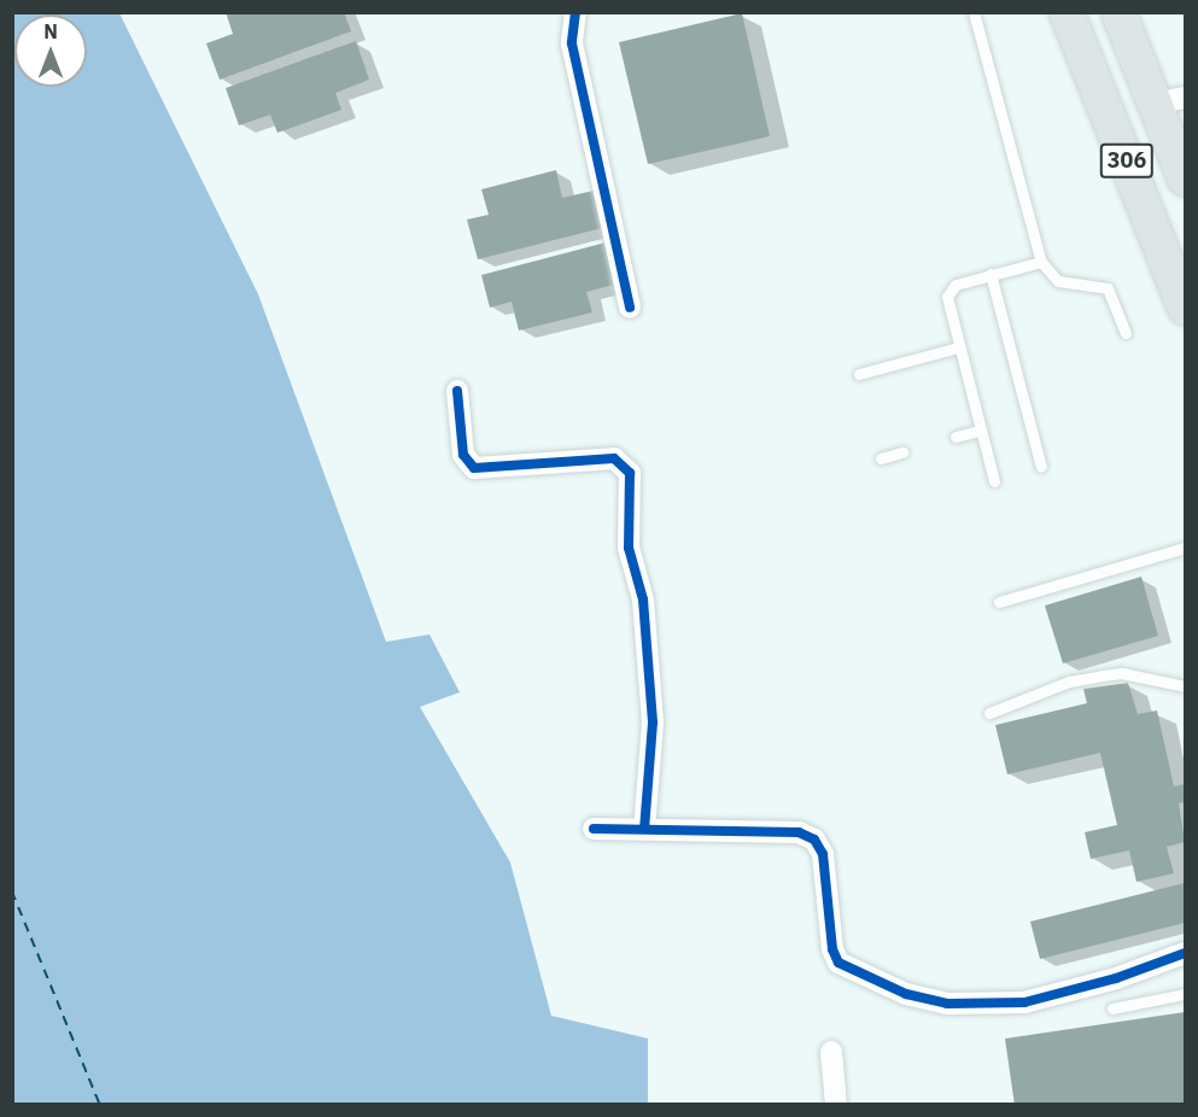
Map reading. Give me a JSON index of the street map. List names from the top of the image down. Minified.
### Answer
{"streets":{"main road":["306"]},"north":"top"}
